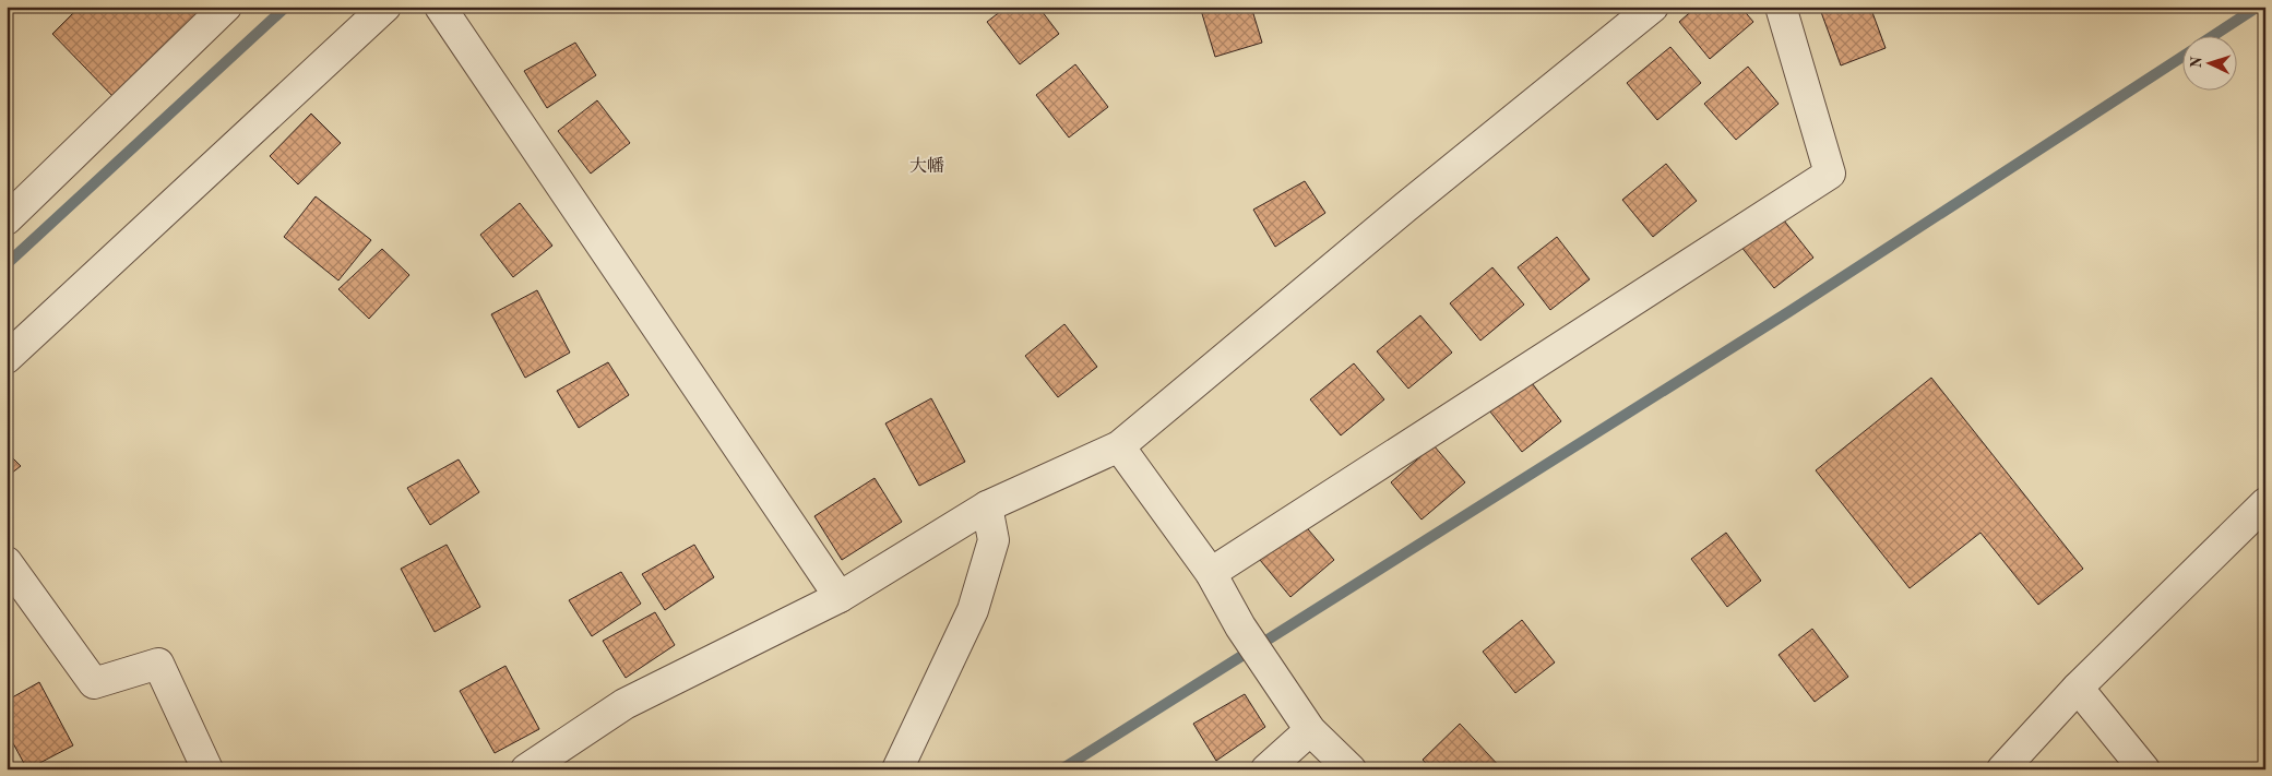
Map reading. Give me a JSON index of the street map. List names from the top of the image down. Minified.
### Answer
{"districts":["大幡"],"north":"left"}
